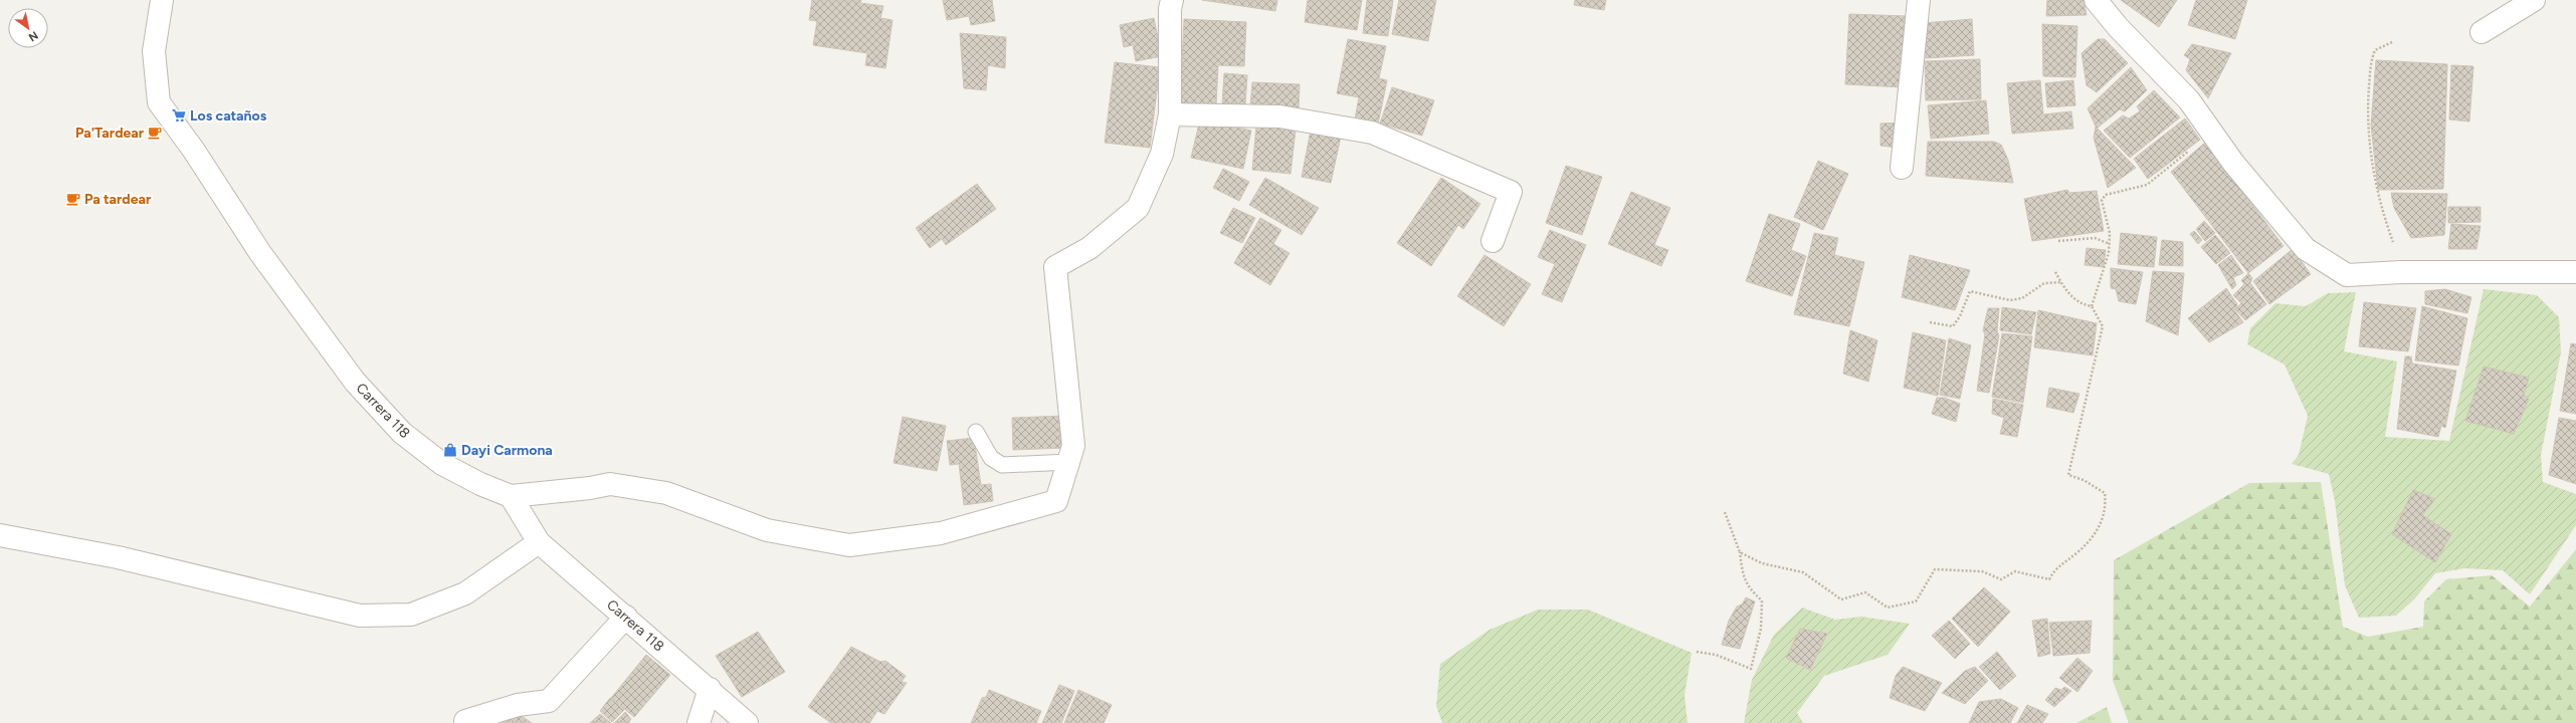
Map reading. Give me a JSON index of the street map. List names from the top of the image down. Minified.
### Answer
{"streets":{"street":["Carrera 118"]},"places":{"supermarket":["Los cataños"],"cafe":["Pa'Tardear","Pa tardear"],"shop":["Dayi Carmona"]},"north":"bottom right"}
